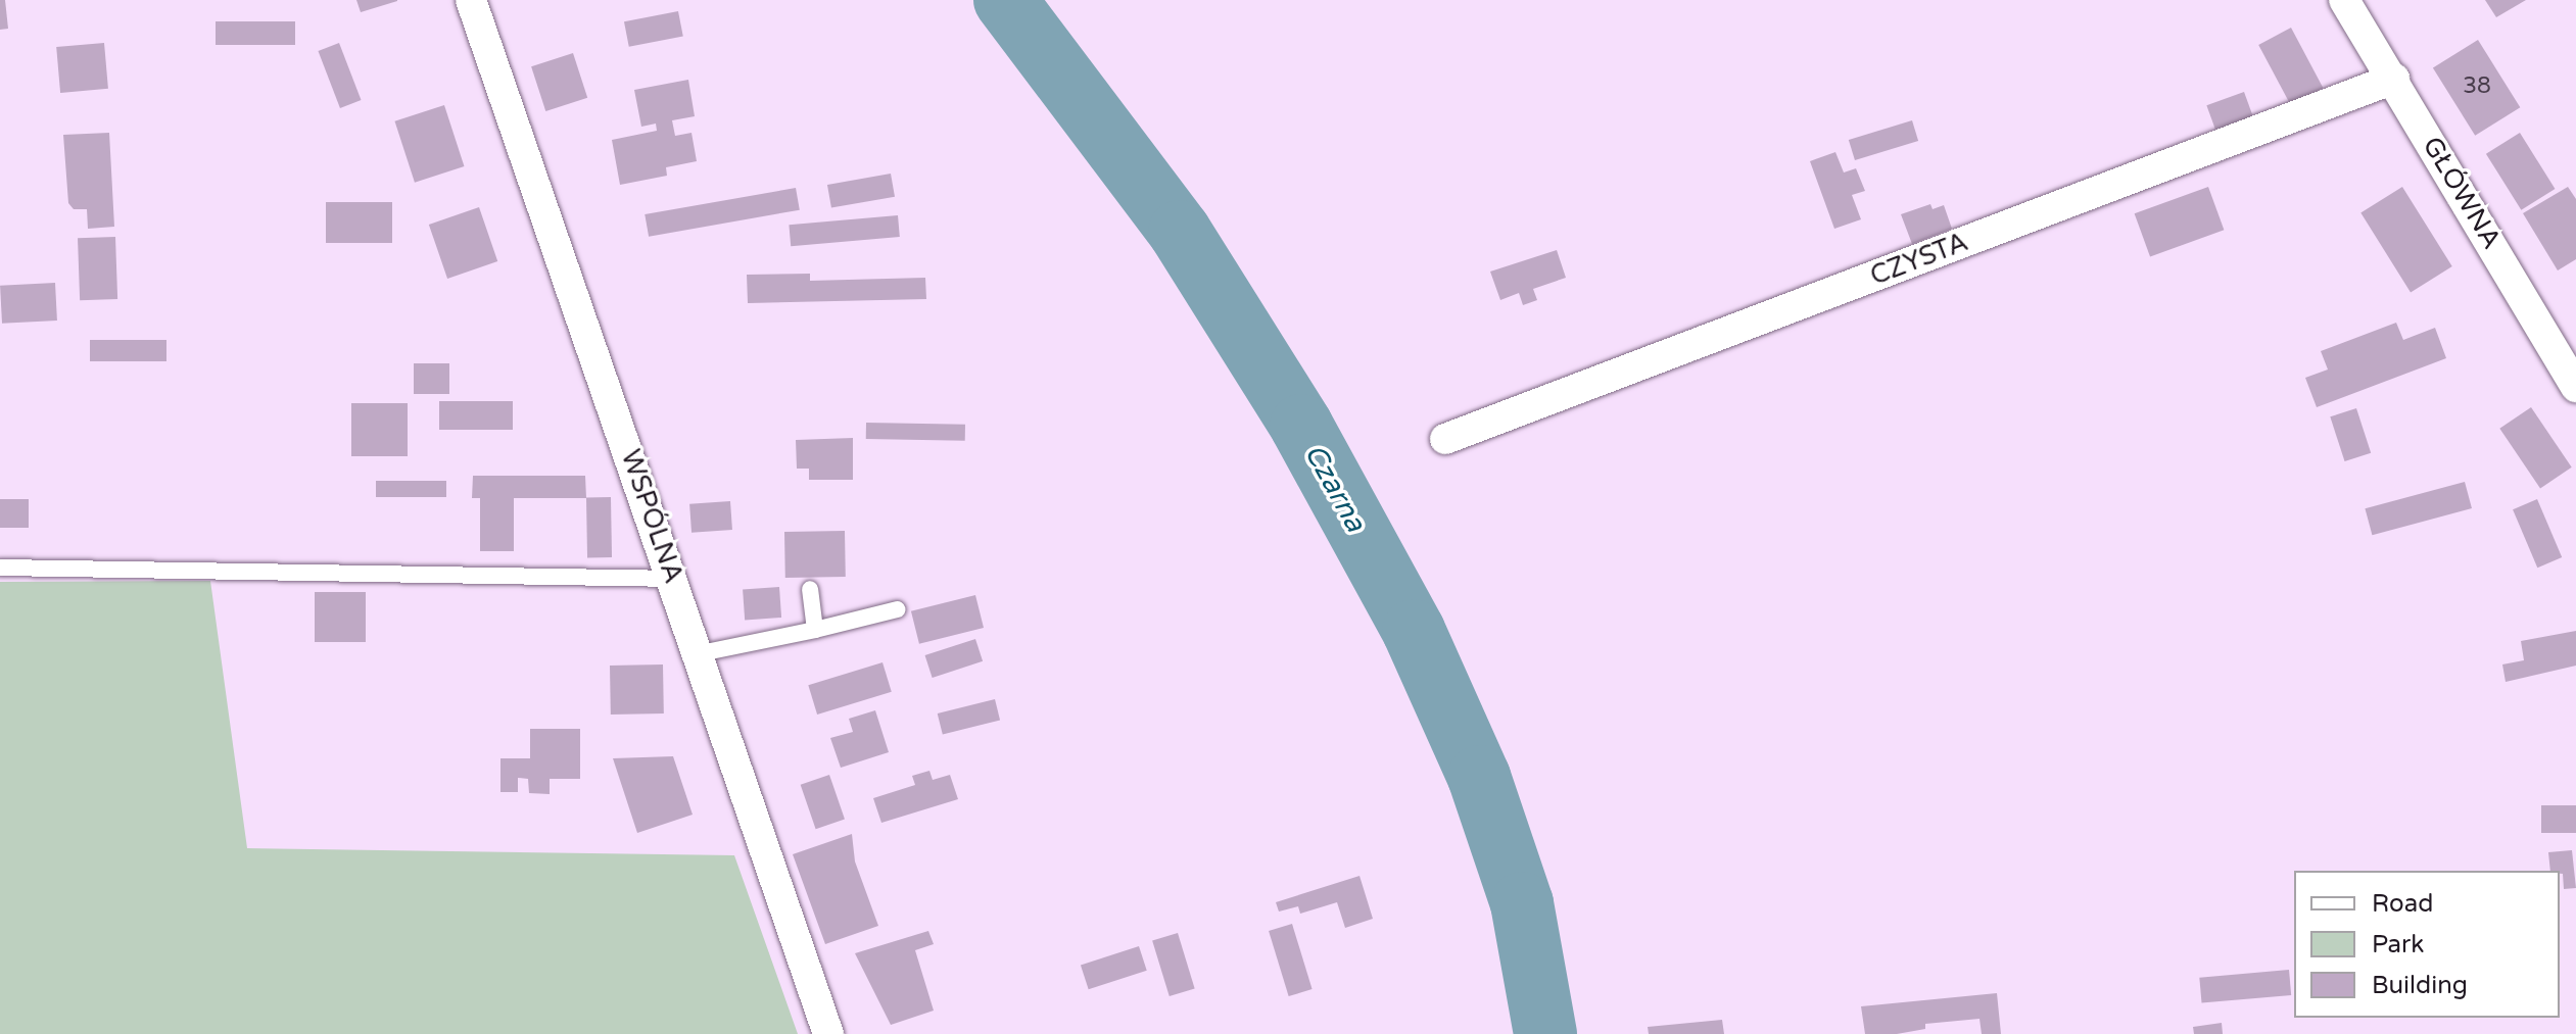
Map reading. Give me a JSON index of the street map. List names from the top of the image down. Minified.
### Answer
{"streets":{"street":["GŁÓWNA","CZYSTA","WSPÓLNA"]},"crossings":[["GŁÓWNA","CZYSTA"]],"water":["Czarna"],"house_numbers":["38"],"legend":["Road","Park","Building"]}
